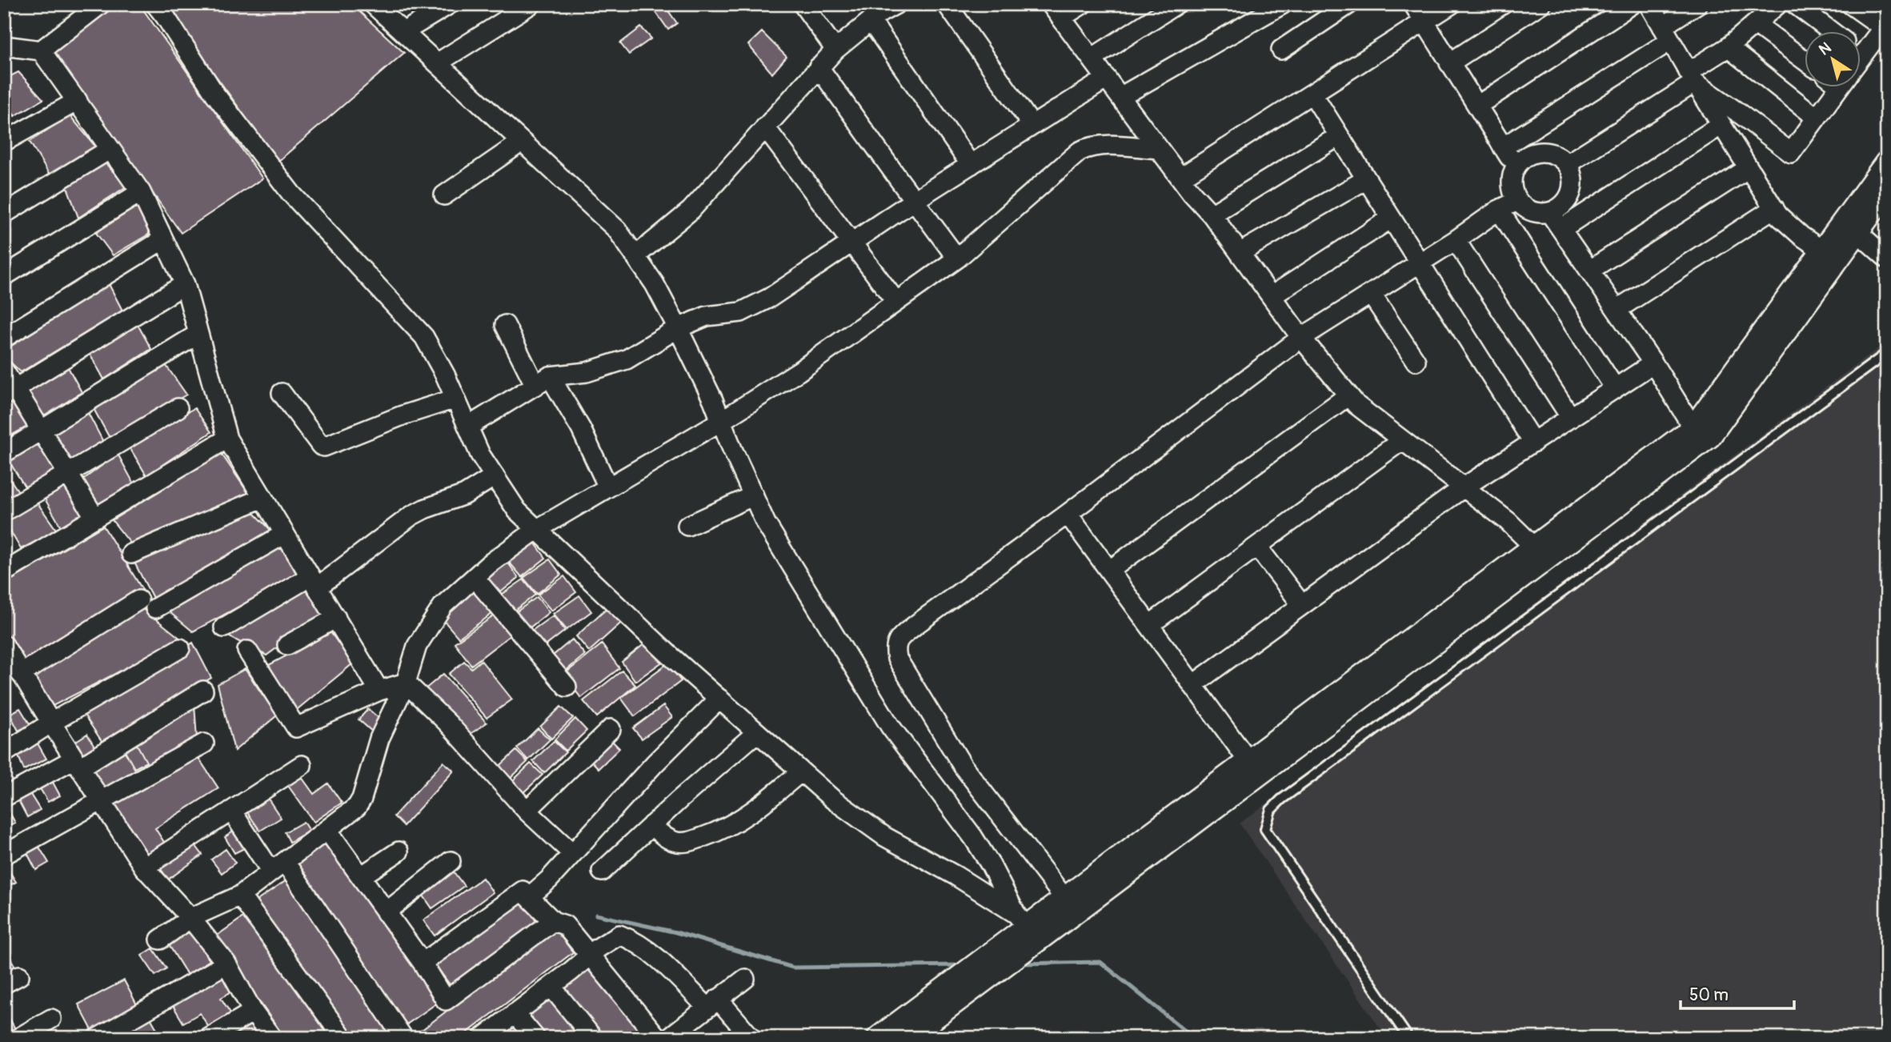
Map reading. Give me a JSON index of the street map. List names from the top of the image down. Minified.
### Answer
{"scale_bar":"50 m","north":"top left"}
